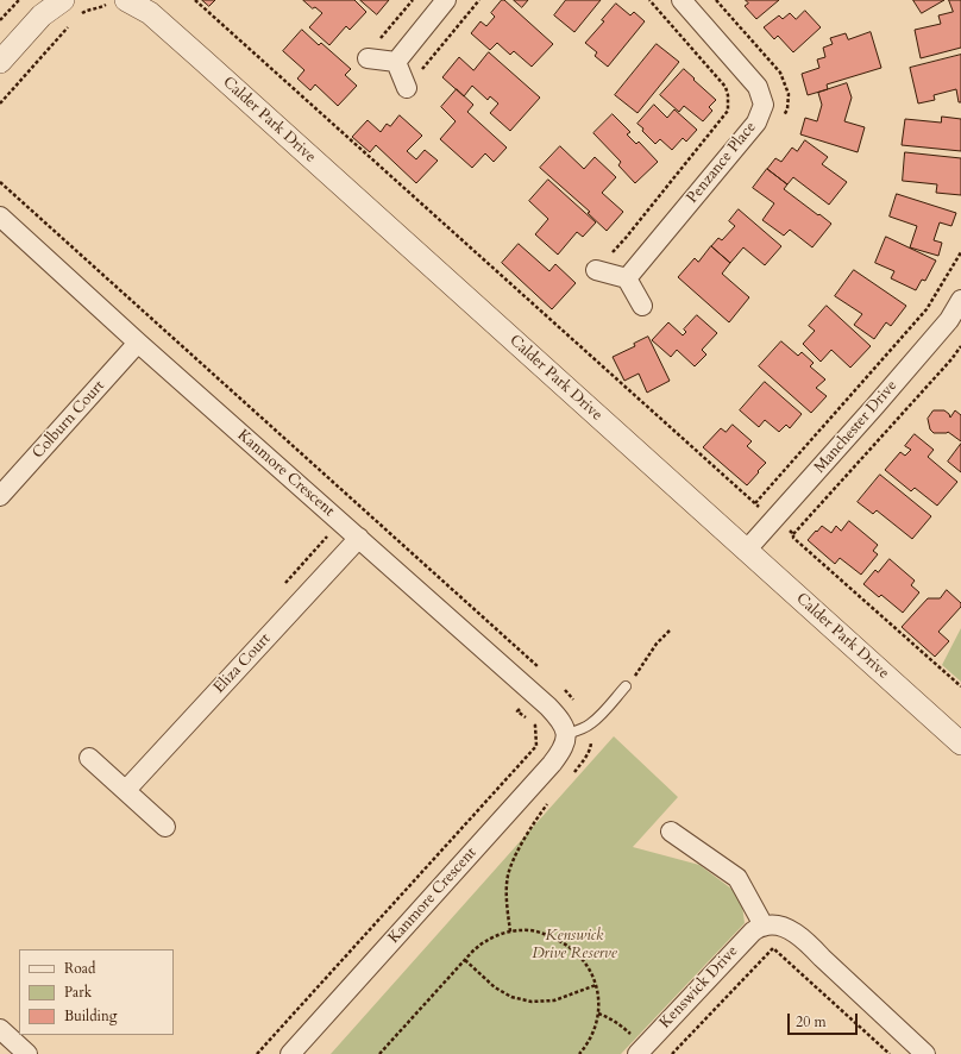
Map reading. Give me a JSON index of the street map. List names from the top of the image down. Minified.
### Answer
{"streets":{"street":["Calder Park Drive","Penzance Place","Colburn Court","Manchester Drive","Kanmore Crescent","Eliza Court","Kenswick Drive"]},"crossings":[["Calder Park Drive","Manchester Drive"],["Colburn Court","Kanmore Crescent"],["Kanmore Crescent","Eliza Court"]],"parks":["Kenswick Drive Reserve"],"legend":["Road","Park","Building"],"scale_bar":"20 m"}
